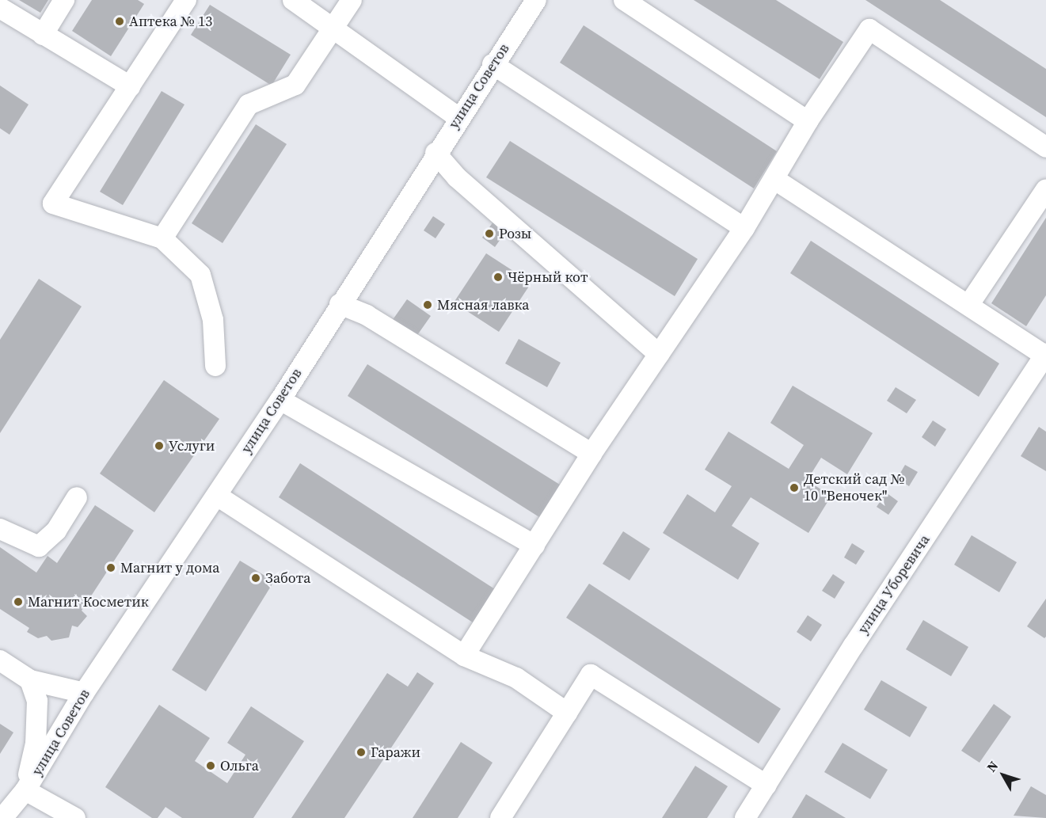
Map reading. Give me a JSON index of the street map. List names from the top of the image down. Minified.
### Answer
{"streets":{"street":["улица Советов","улица Уборевича"]},"places":["Аптека № 13","Розы","Чёрный кот","Мясная лавка","Услуги","Детский сад № 10 \"Веночек\"","Магнит у дома","Забота","Магнит Косметик","Гаражи","Ольга"],"north":"top left"}
